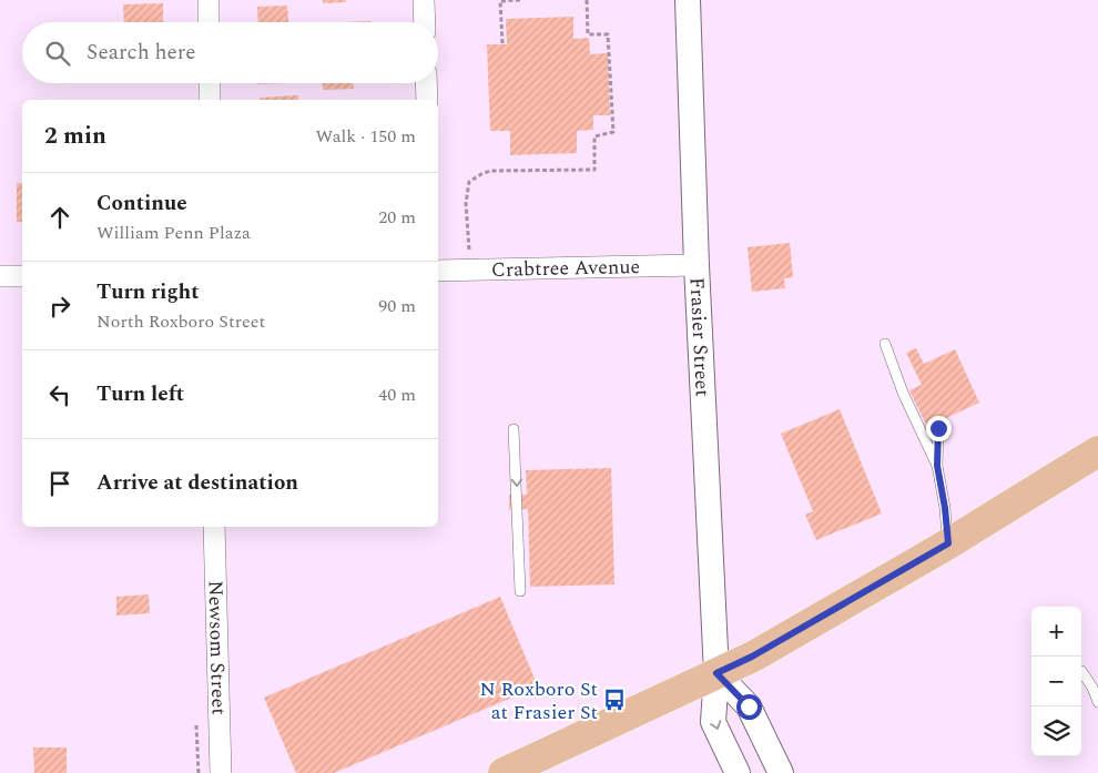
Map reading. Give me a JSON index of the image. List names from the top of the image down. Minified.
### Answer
{"streets":{"street":["Crabtree Avenue","Frasier Street","Newsom Street"]},"crossings":[["Crabtree Avenue","Frasier Street"]],"places":{"bus stop":["N Roxboro St at Frasier St"]},"page":{"search":"Search here","heading":["2 min","Walk · 150 m"],"list":[["Continue","William Penn Plaza","20 m"],["Turn right","North Roxboro Street","90 m"],["Turn left","40 m"],"Arrive at destination"],"map_buttons":["+","−"]}}
